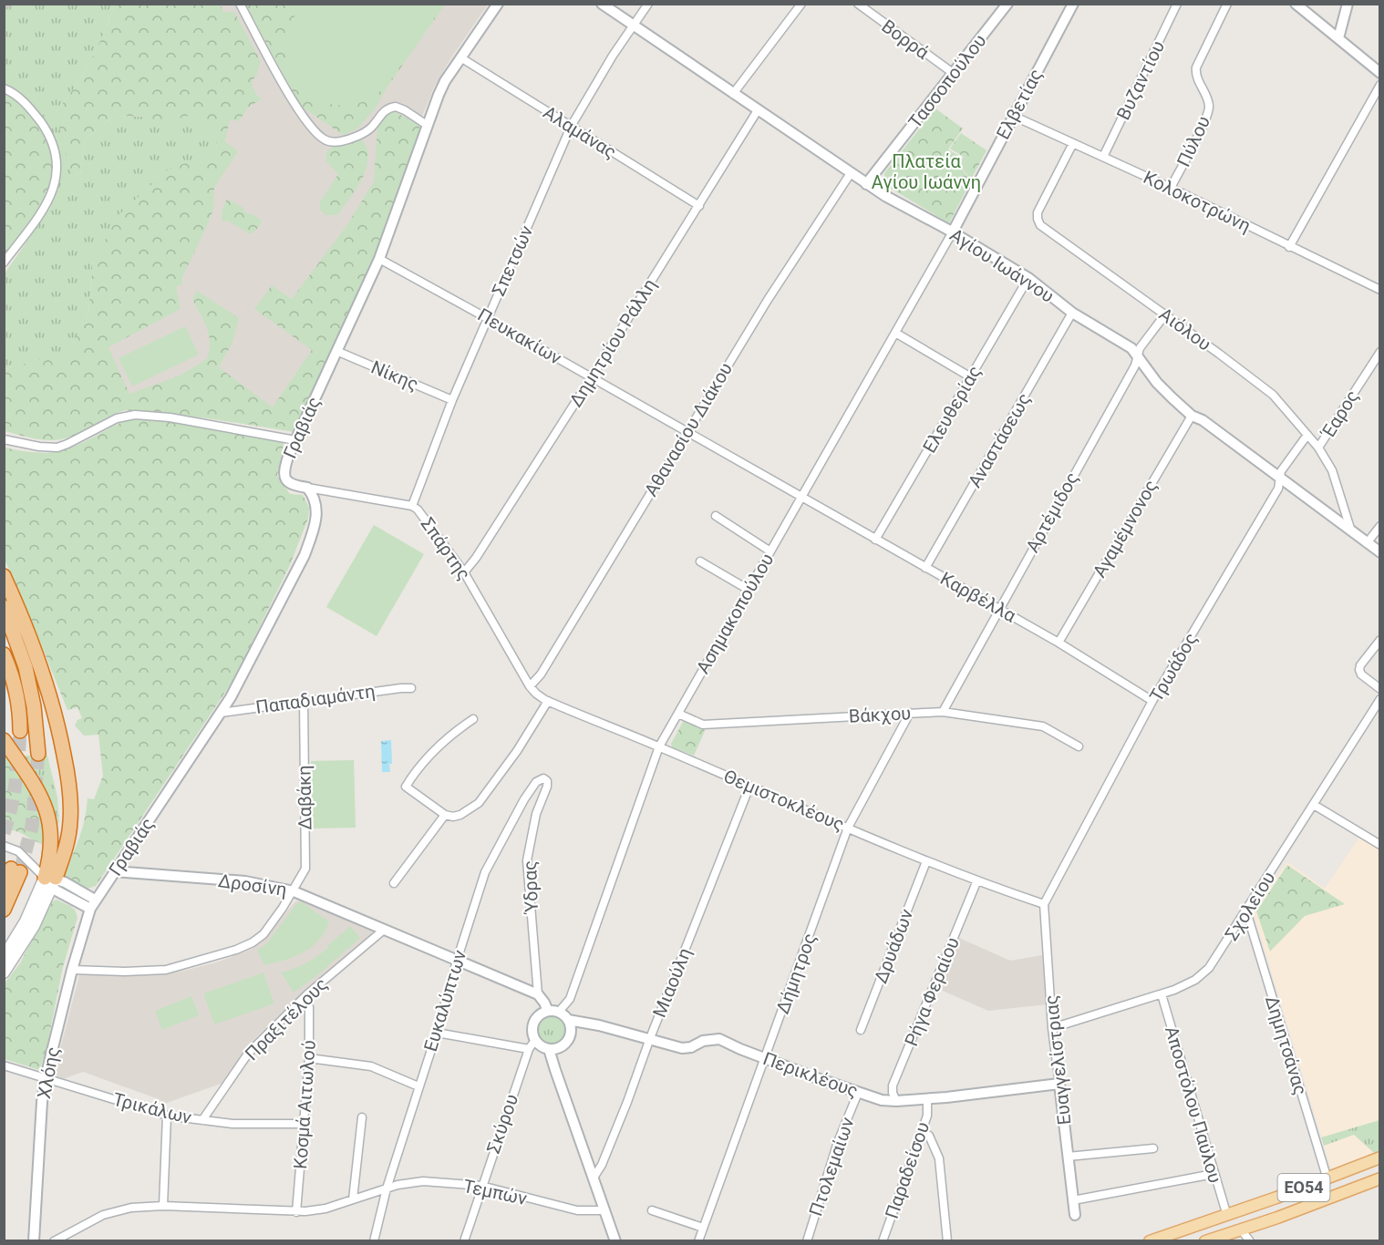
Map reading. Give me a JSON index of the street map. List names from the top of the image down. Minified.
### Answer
{"streets":{"main road":["ΕΟ54"],"street":["Βορρά","Βυζαντίου","Τασσοπούλου","Ελβετίας","Αλαμάνας","Πύλου","Κολοκοτρώνη","Σπετσών","Αγίου Ιωάννου","Αιόλου","Πευκακίων","Δημητρίου Ράλλη","Νίκης","Ελευθερίας","Έαρος","Γραβιάς","Αθανασίου Διάκου","Αναστάσεως","Αρτέμιδος","Αγαμέμνονος","Σπάρτης","Καρβέλλα","Ασημακοπούλου","Τρωάδος","Παπαδιαμάντη","Βάκχου","Δαβάκη","Θεμιστοκλέους","Δροσίνη","Ύδρας","Σχολείου","Δρυάδων","Δήμητρος","Μιαούλη","Ρήγα Φεραίου","Ευκαλύπτων","Πραξιτέλους","Δημητσάνας","Ευαγγελίστριας","Χλόης","Περικλέους","Κοσμά Αιτωλού","Αποστόλου Παύλου","Τρικάλων","Σκύρου","Πτολεμαίων","Παραδείσου","Τεμπών"]},"crossings":[["Βορρά","Τασσοπούλου"],["Βυζαντίου","Κολοκοτρώνη"],["Τασσοπούλου","Αγίου Ιωάννου"],["Ελβετίας","Κολοκοτρώνη"],["Ελβετίας","Αγίου Ιωάννου"],["Ελβετίας","Ασημακοπούλου"],["Αλαμάνας","Σπετσών"],["Αλαμάνας","Δημητρίου Ράλλη"],["Αλαμάνας","Γραβιάς"],["Πύλου","Κολοκοτρώνη"],["Κολοκοτρώνη","Αιόλου"],["Σπετσών","Αγίου Ιωάννου"],["Σπετσών","Πευκακίων"],["Σπετσών","Νίκης"],["Σπετσών","Σπάρτης"],["Αγίου Ιωάννου","Αιόλου"],["Αγίου Ιωάννου","Δημητρίου Ράλλη"],["Αγίου Ιωάννου","Ελευθερίας"],["Αγίου Ιωάννου","Αθανασίου Διάκου"],["Αγίου Ιωάννου","Αναστάσεως"],["Αγίου Ιωάννου","Αρτέμιδος"],["Αγίου Ιωάννου","Αγαμέμνονος"],["Αγίου Ιωάννου","Ασημακοπούλου"],["Αγίου Ιωάννου","Τρωάδος"],["Αιόλου","Έαρος"],["Αιόλου","Αρτέμιδος"],["Αιόλου","Τρωάδος"],["Πευκακίων","Δημητρίου Ράλλη"],["Πευκακίων","Γραβιάς"],["Πευκακίων","Αθανασίου Διάκου"],["Πευκακίων","Καρβέλλα"],["Πευκακίων","Ασημακοπούλου"],["Δημητρίου Ράλλη","Σπάρτης"],["Νίκης","Γραβιάς"],["Ελευθερίας","Καρβέλλα"],["Γραβιάς","Σπάρτης"],["Γραβιάς","Παπαδιαμάντη"],["Γραβιάς","Δροσίνη"],["Γραβιάς","Χλόης"],["Αθανασίου Διάκου","Σπάρτης"],["Αθανασίου Διάκου","Θεμιστοκλέους"],["Αναστάσεως","Καρβέλλα"],["Αρτέμιδος","Καρβέλλα"],["Αρτέμιδος","Βάκχου"],["Αγαμέμνονος","Καρβέλλα"],["Σπάρτης","Θεμιστοκλέους"],["Καρβέλλα","Ασημακοπούλου"],["Καρβέλλα","Τρωάδος"],["Ασημακοπούλου","Βάκχου"],["Ασημακοπούλου","Θεμιστοκλέους"],["Ασημακοπούλου","Περικλέους"],["Ασημακοπούλου","Σκύρου"],["Τρωάδος","Θεμιστοκλέους"],["Τρωάδος","Ευαγγελίστριας"],["Παπαδιαμάντη","Δαβάκη"],["Βάκχου","Δήμητρος"],["Δαβάκη","Δροσίνη"],["Δαβάκη","Χλόης"],["Θεμιστοκλέους","Δρυάδων"],["Θεμιστοκλέους","Δήμητρος"],["Θεμιστοκλέους","Μιαούλη"],["Θεμιστοκλέους","Ρήγα Φεραίου"],["Θεμιστοκλέους","Ευαγγελίστριας"],["Δροσίνη","Πραξιτέλους"],["Ύδρας","Ευκαλύπτων"],["Σχολείου","Δημητσάνας"],["Σχολείου","Ευαγγελίστριας"],["Σχολείου","Αποστόλου Παύλου"],["Δήμητρος","Περικλέους"],["Μιαούλη","Περικλέους"],["Ρήγα Φεραίου","Περικλέους"],["Ευκαλύπτων","Τεμπών"],["Πραξιτέλους","Κοσμά Αιτωλού"],["Πραξιτέλους","Τρικάλων"],["Δημητσάνας","ΕΟ54"],["Ευαγγελίστριας","Περικλέους"],["Χλόης","Τρικάλων"],["Περικλέους","Σκύρου"],["Περικλέους","Πτολεμαίων"],["Περικλέους","Παραδείσου"],["Κοσμά Αιτωλού","Τρικάλων"],["Κοσμά Αιτωλού","Τεμπών"],["Αποστόλου Παύλου","ΕΟ54"],["Σκύρου","Τεμπών"]],"parks":["Πλατεία Αγίου Ιωάννη"]}
